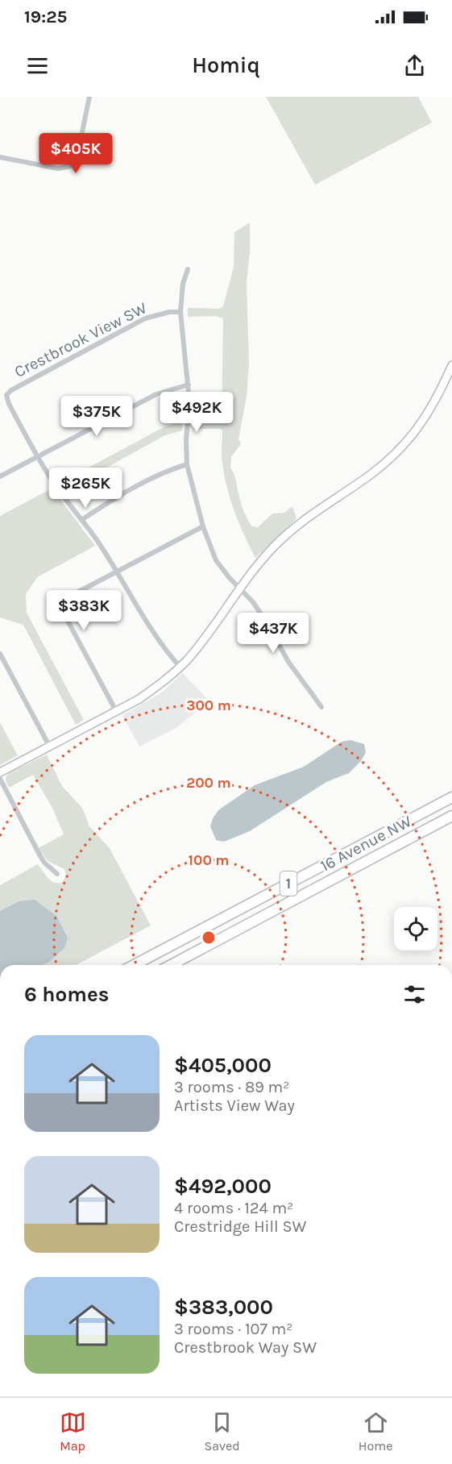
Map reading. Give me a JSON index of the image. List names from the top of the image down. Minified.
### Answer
{"streets":{"highway":["16 Avenue NW","1"],"street":["Crestbrook View SW"]},"page":{"status":"19:25","header":"Homiq","price":["$405K","$492K","$375K","$265K","$383K","$437K"],"heading":"6 homes","list":[{"name":"$405,000","note":"3 rooms · 89 m² · Artists View Way"},{"name":"$492,000","note":"4 rooms · 124 m² · Crestridge Hill SW"},{"name":"$383,000","note":"3 rooms · 107 m² · Crestbrook Way SW"}],"tabs":["Map","Saved","Home"]},"rings":["300 m","200 m","100 m"]}
